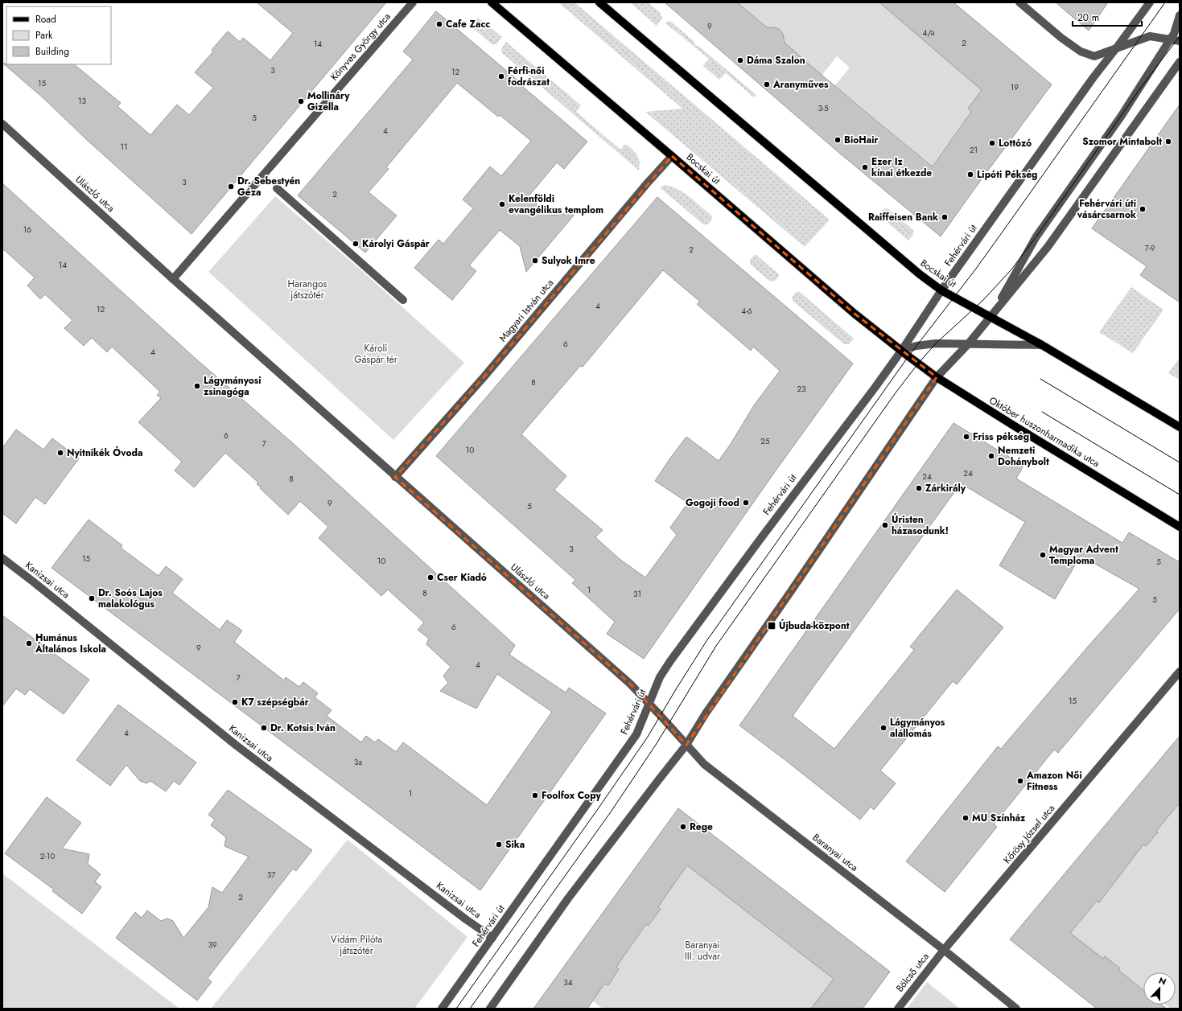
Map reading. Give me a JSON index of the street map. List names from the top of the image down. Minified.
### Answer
{"streets":{"main road":["Bocskai út","Október huszonharmadika utca"],"street":["Könyves György utca","Ulászló utca","Fehérvári út","Magyari István utca","Kanizsai utca","Kőrösy József utca","Baranyai utca","Bölcső utca"]},"crossings":[["Könyves György utca","Ulászló utca"],["Bocskai út","Fehérvári út"],["Bocskai út","Magyari István utca"],["Bocskai út","Október huszonharmadika utca"],["Ulászló utca","Fehérvári út"],["Ulászló utca","Magyari István utca"],["Ulászló utca","Baranyai utca"],["Fehérvári út","Október huszonharmadika utca"],["Fehérvári út","Kanizsai utca"],["Fehérvári út","Baranyai utca"],["Kőrösy József utca","Baranyai utca"],["Kőrösy József utca","Bölcső utca"],["Baranyai utca","Bölcső utca"]],"parks":["Harangos játszótér","Károli Gáspár tér","Vidám Pilóta játszótér","Baranyai III. udvar"],"places":{"other":["Cafe Zacc","Dáma Szalon","Férfi-női fodrászat","Aranyműves","Mollináry Gizella","BioHair","Szomor Mintabolt","Lottózó","Ezer Iz kínai étkezde","Lipóti Pékség","Dr. Sebestyén Géza","Kelenföldi evangélikus templom","Fehérvári úti vásárcsarnok","Raiffeisen Bank","Károlyi Gáspár","Sulyok Imre","Lágymányosi zsinagóga","Friss pékség","Nyitnikék Óvoda","Nemzeti Dohánybolt","Zárkirály","Gogoji food","Úristen házasodunk!","Magyar Advent Temploma","Cser Kiadó","Dr. Soós Lajos malakológus","Humánus Általános Iskola","K7 szépségbár","Dr. Kotsis Iván","Lágymányos alállomás","Amazon Női Fitness","Foolfox Copy","MU Színház","Rege","Sika"],"transit":["Újbuda-központ"]},"house_numbers":["9","4/a","2","14","3","12","15","19","13","3-5","5","4","11","21","3","2","16","7-9","2","14","4","12","4-6","6","4","8","23","6","25","7","10","24","24","8","9","5","3","15","10","5","1","8","31","5","6","9","4","7","15","4","3a","1","2-10","37","2","39","34"],"legend":["Road","Park","Building"],"scale_bar":"20 m","north":"top"}
